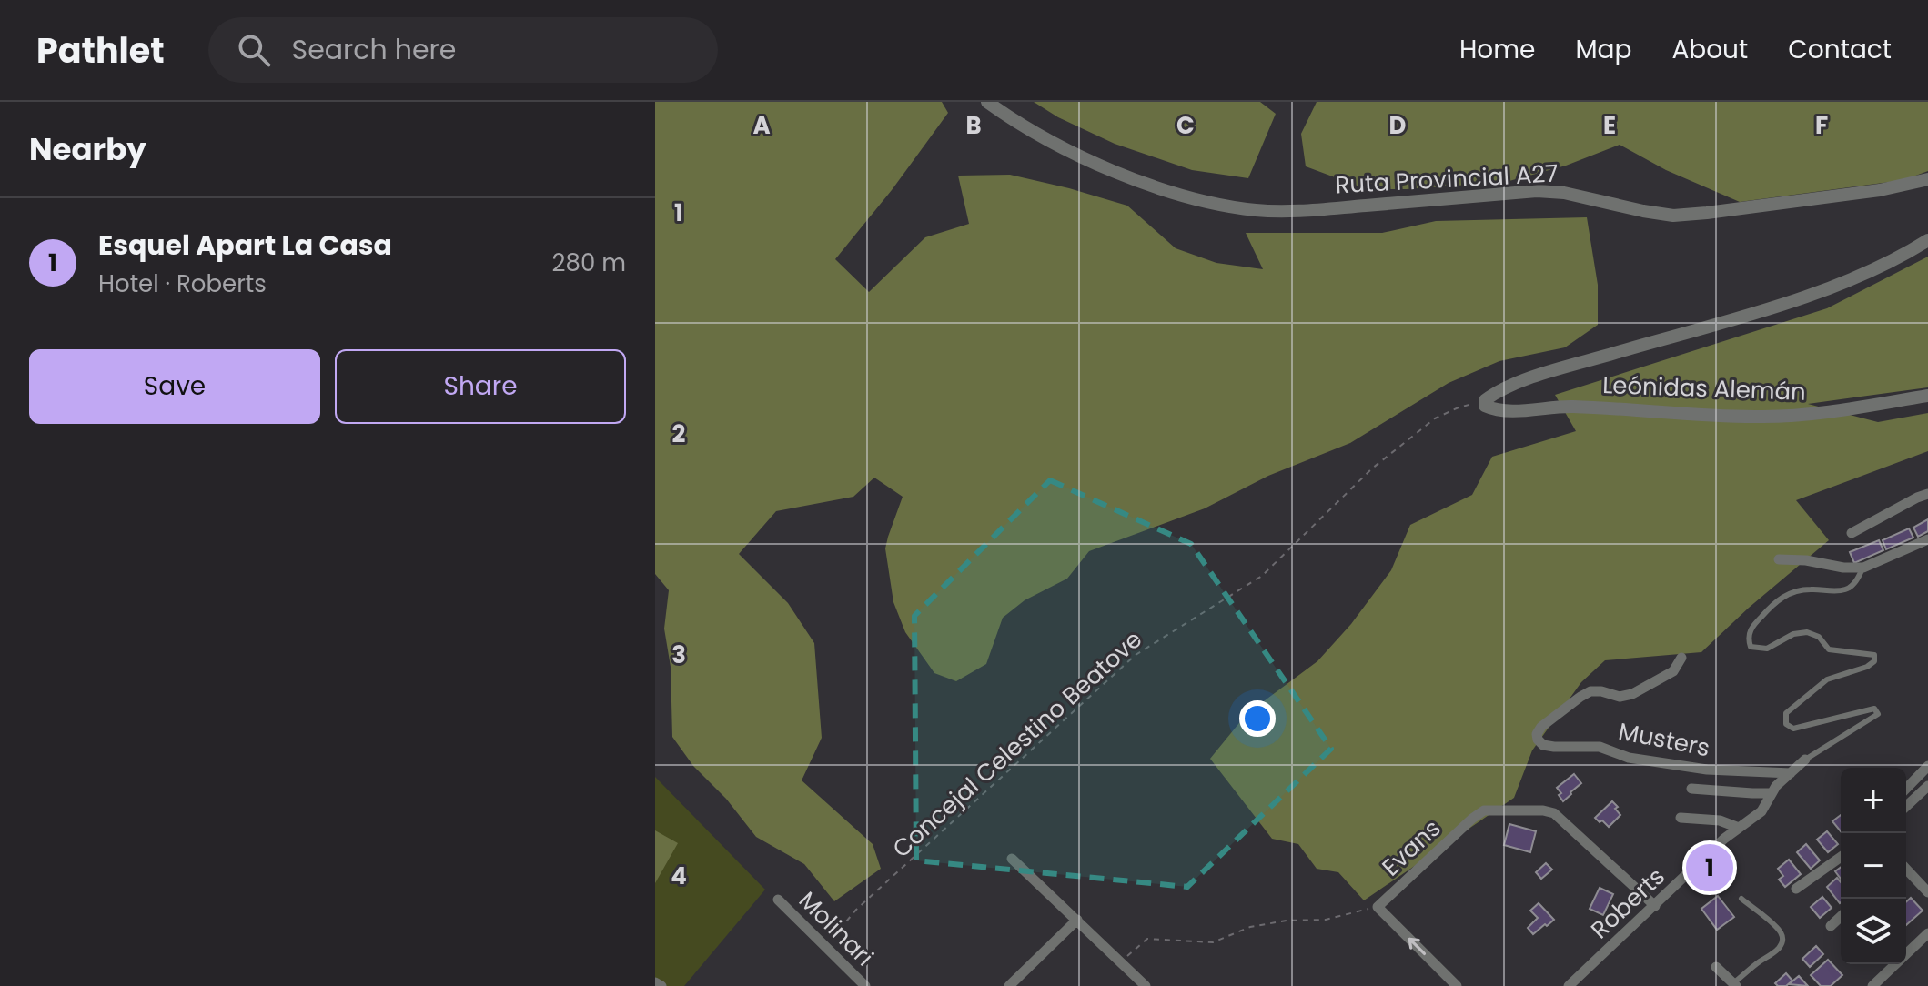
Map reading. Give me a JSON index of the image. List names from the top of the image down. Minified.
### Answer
{"streets":{"street":["Ruta Provincial A27","Leónidas Alemán","Musters","Evans","Roberts","Molinari"],"path":["Concejal Celestino Beatove"]},"crossings":[["Leónidas Alemán","Concejal Celestino Beatove"],["Musters","Roberts"],["Concejal Celestino Beatove","Molinari"],["Evans","Roberts"]],"page":{"header":"Pathlet","search":"Search here","nav":["Home","Map","About","Contact"],"heading":"Nearby","list":[{"mark":"1","name":"Esquel Apart La Casa","note":"Hotel · Roberts","value":"280 m"}],"buttons":["Save","Share"],"map_buttons":["+","−"],"pins":"1"},"grid":{"columns":["A","B","C","D","E","F"],"rows":["1","2","3","4"]}}
